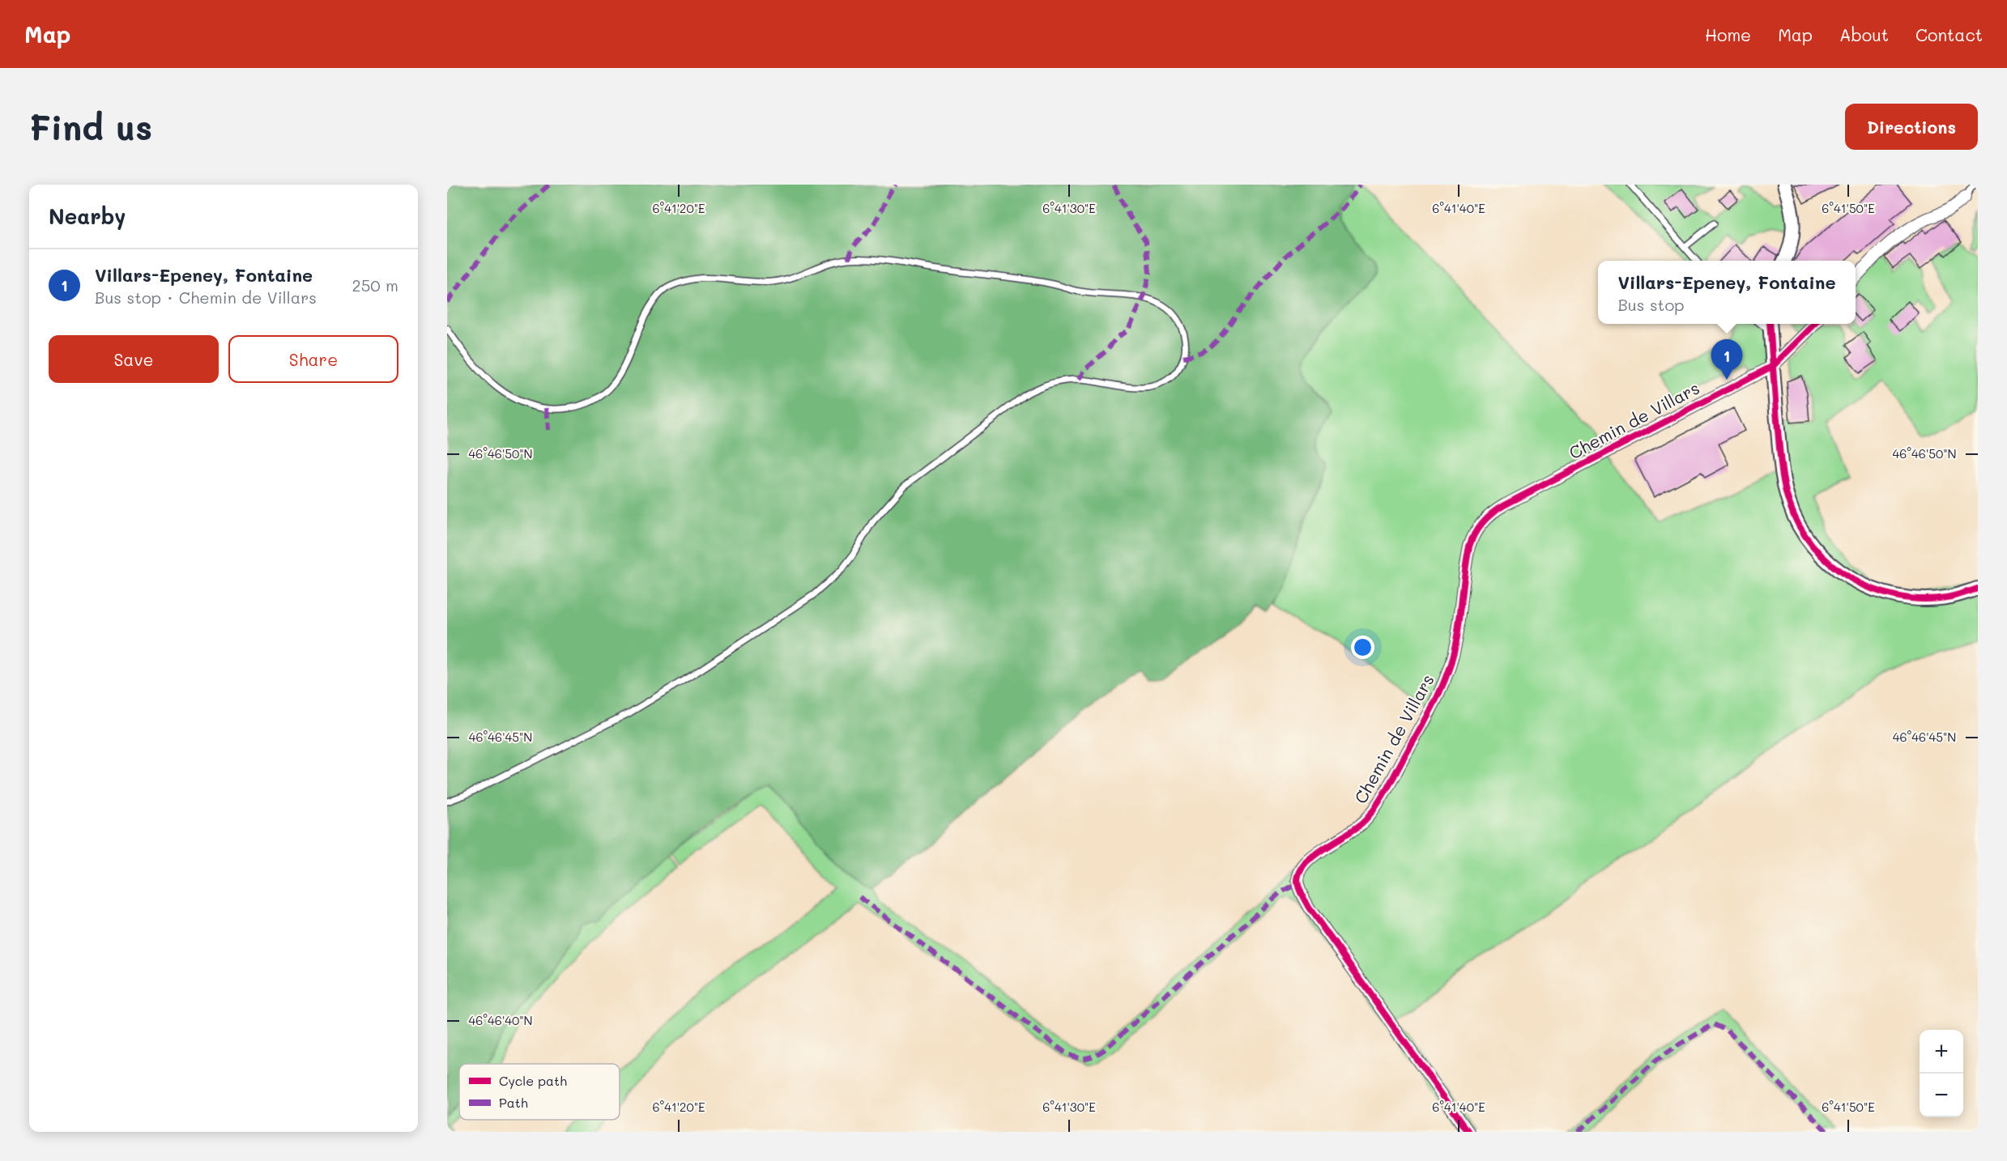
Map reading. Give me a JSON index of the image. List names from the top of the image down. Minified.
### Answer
{"streets":{"street":["Chemin de Villars"]},"legend":["Cycle path","Path"],"page":{"header":"Map","nav":["Home","Map","About","Contact"],"buttons":["Directions",["Save","Share"]],"title":"Find us","heading":"Nearby","list":[{"mark":"1","name":"Villars-Epeney, Fontaine","note":"Bus stop · Chemin de Villars","value":"250 m"}],"popup":["Villars-Epeney, Fontaine","Bus stop"],"pins":"1","map_buttons":["+","−"]},"coordinates":["6°41'20\"E","6°41'30\"E","6°41'40\"E","6°41'50\"E","46°46'50\"N","46°46'45\"N","46°46'40\"N"]}
